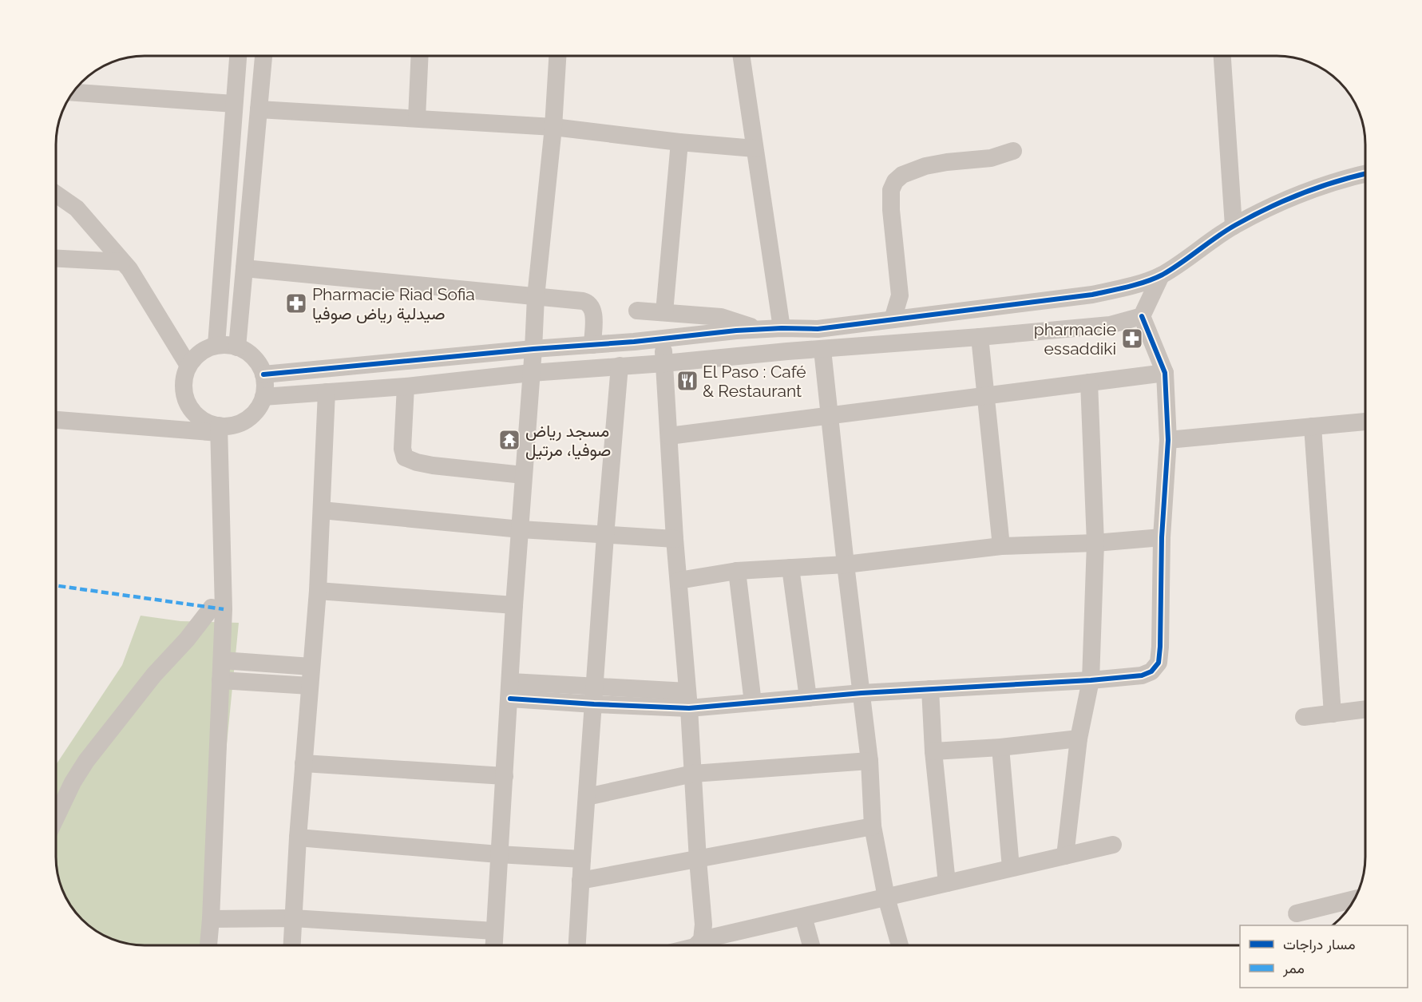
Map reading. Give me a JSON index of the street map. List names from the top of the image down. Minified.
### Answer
{"places":{"pharmacy":["Pharmacie Riad Sofia صيدلية رياض صوفيا","pharmacie essaddiki"],"restaurant":["El Paso : Café & Restaurant"],"temple":["مسجد رياض صوفيا، مرتیل"]},"legend":["مسار دراجات","ممر"]}
